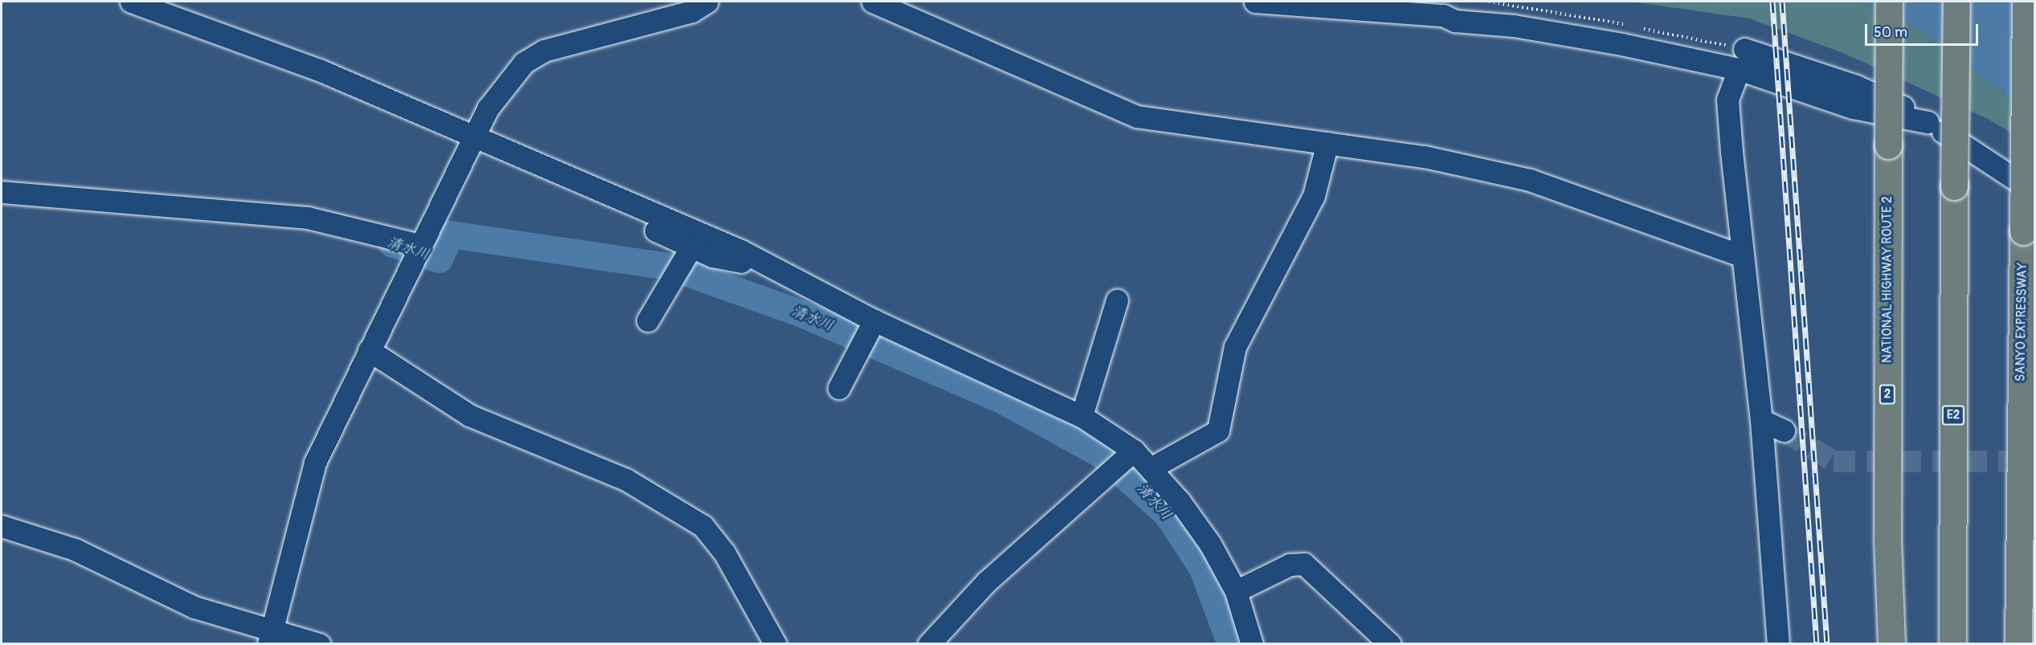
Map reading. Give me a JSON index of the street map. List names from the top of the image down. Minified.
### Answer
{"streets":{"highway":["NATIONAL HIGHWAY ROUTE 2","SANYO EXPRESSWAY","2","E2"]},"water":["清水川"],"scale_bar":"50 m"}
